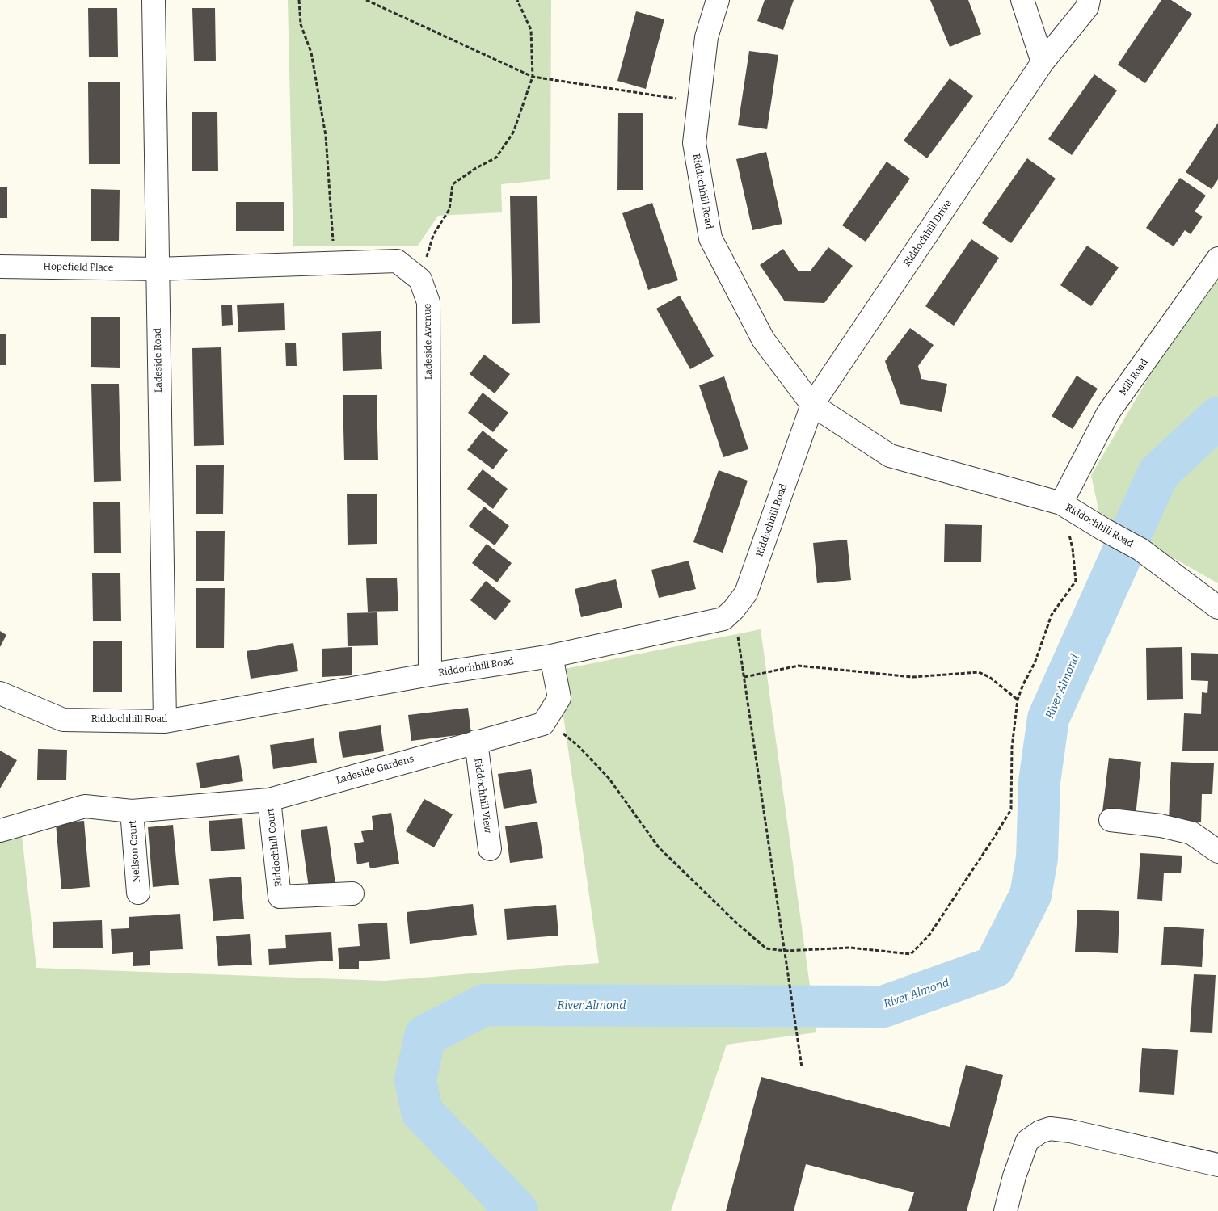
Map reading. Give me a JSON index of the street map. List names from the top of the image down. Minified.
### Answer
{"streets":{"street":["Riddochhill Road","Riddochhill Drive","Hopefield Place","Ladeside Avenue","Ladeside Road","Mill Road","Ladeside Gardens","Riddochhill View","Riddochhill Court","Neilson Court"]},"crossings":[["Riddochhill Road","Riddochhill Drive"],["Riddochhill Road","Ladeside Avenue"],["Riddochhill Road","Ladeside Road"],["Riddochhill Road","Mill Road"],["Hopefield Place","Ladeside Road"],["Ladeside Gardens","Riddochhill View"],["Ladeside Gardens","Riddochhill Court"],["Ladeside Gardens","Neilson Court"]],"water":["River Almond"]}
